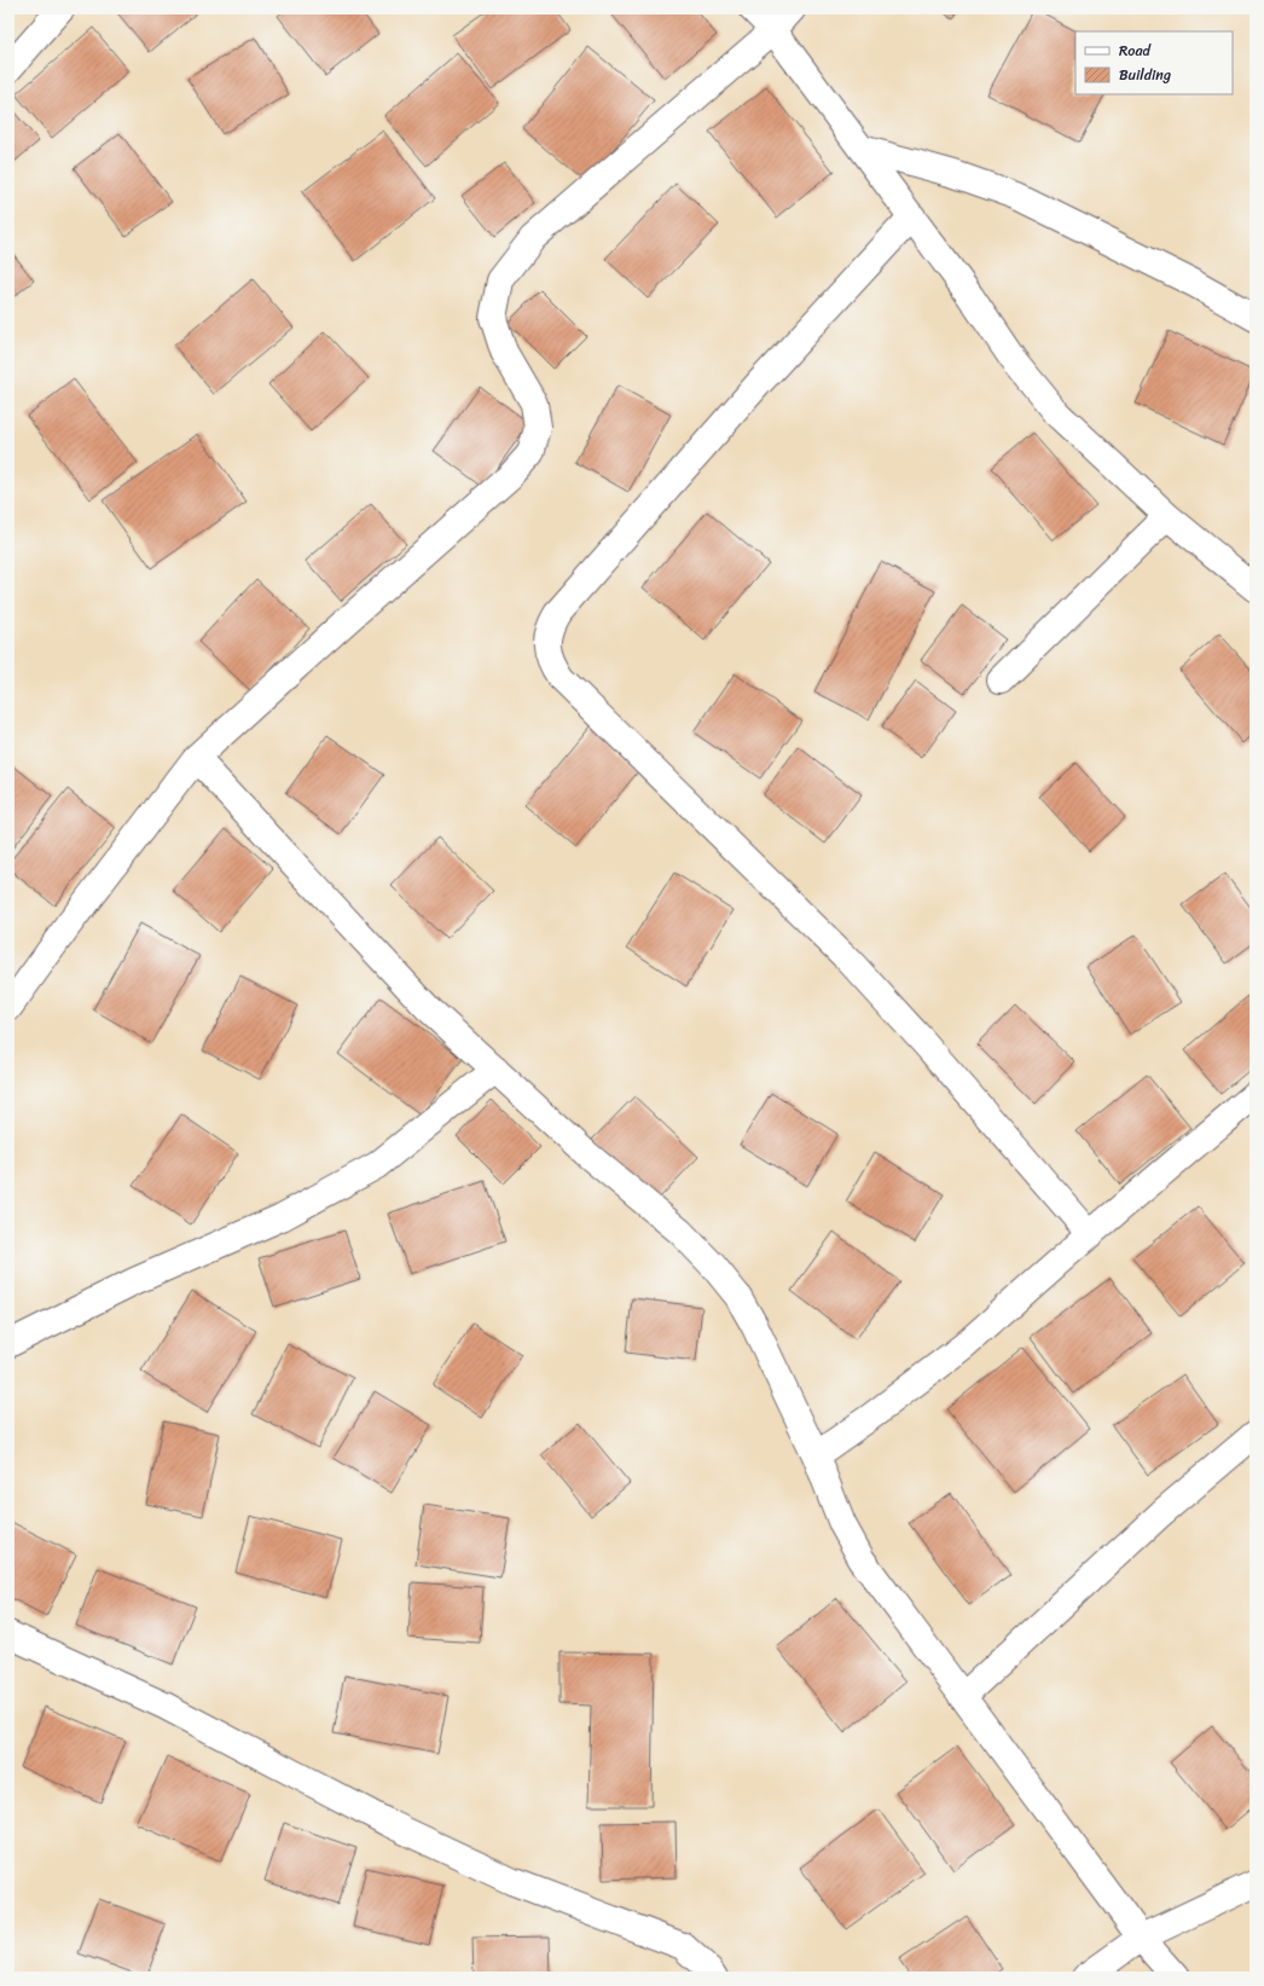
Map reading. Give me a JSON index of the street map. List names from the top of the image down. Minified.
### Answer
{"legend":["Road","Building"]}
